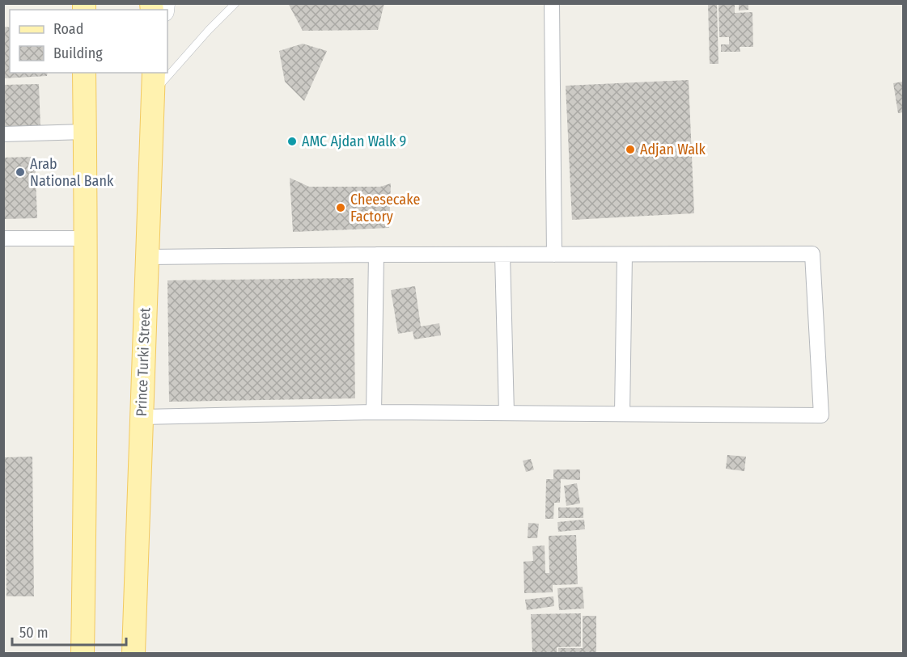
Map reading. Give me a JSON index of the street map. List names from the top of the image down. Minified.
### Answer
{"streets":{"main road":["Prince Turki Street"]},"places":["AMC Ajdan Walk 9","Adjan Walk","Arab National Bank","Cheesecake Factory"],"legend":["Road","Building"],"scale_bar":"50 m"}
